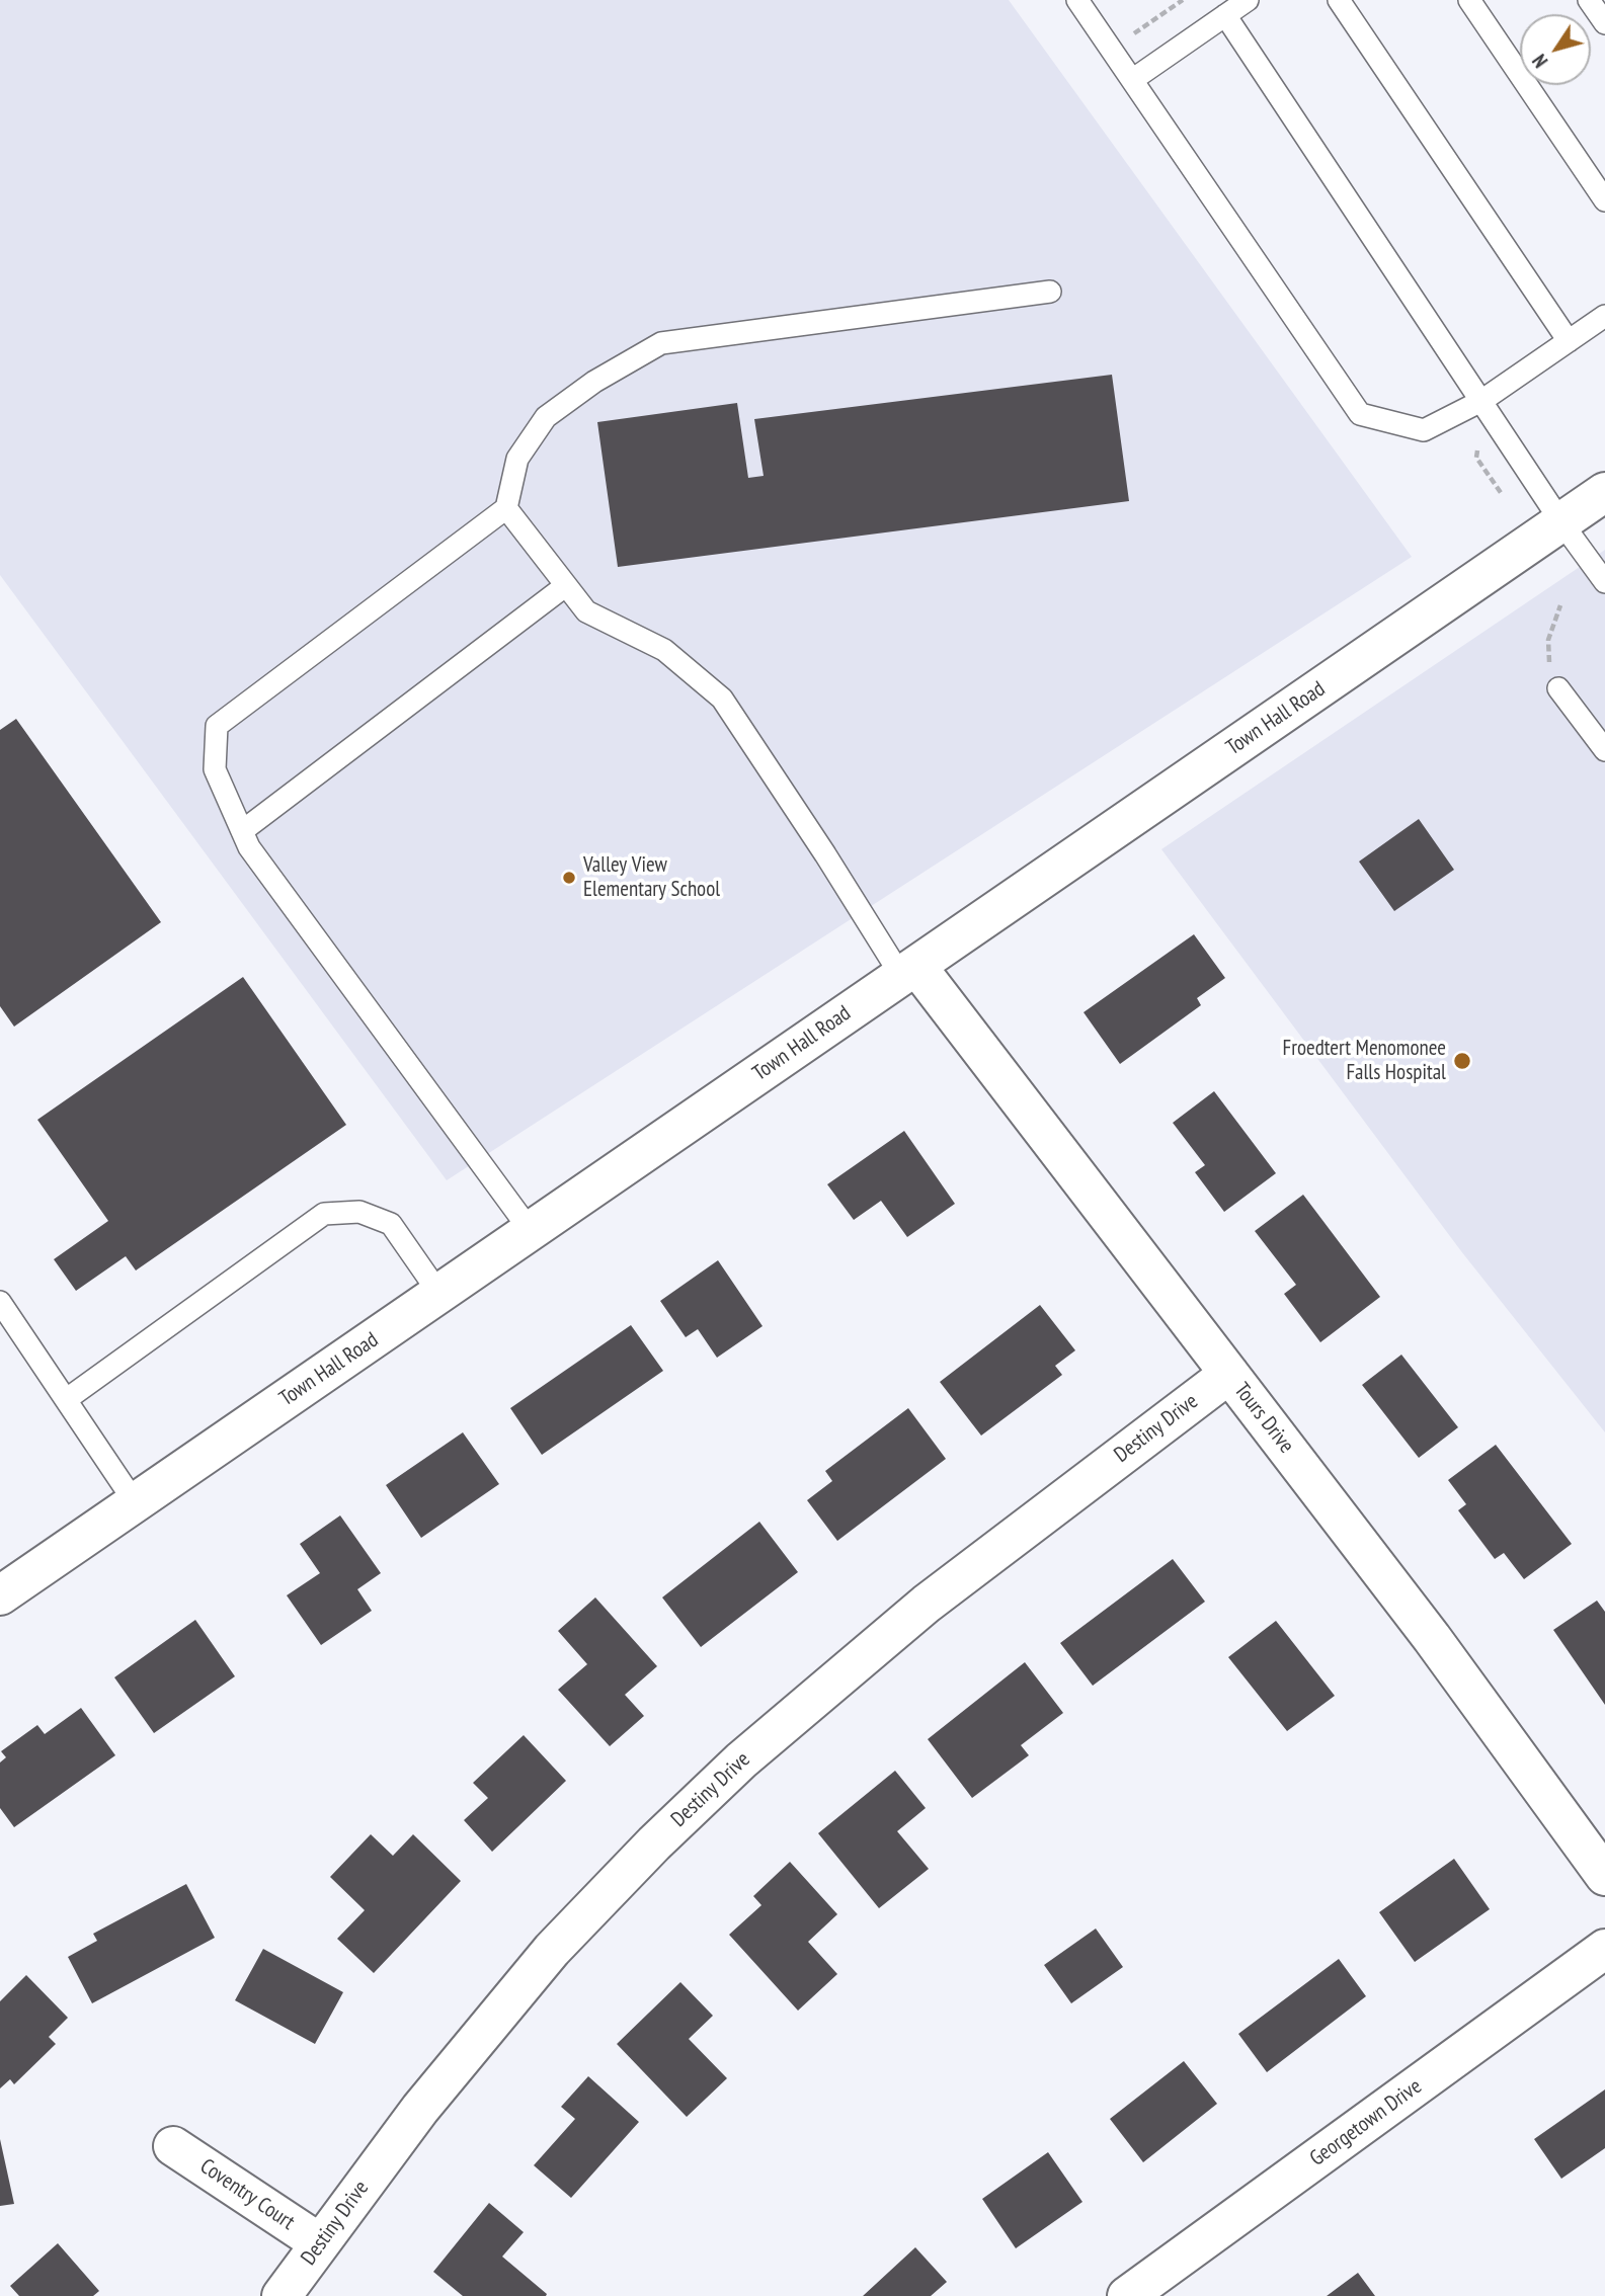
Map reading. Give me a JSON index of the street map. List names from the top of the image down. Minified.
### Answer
{"streets":{"street":["Town Hall Road","Tours Drive","Destiny Drive","Georgetown Drive","Coventry Court"]},"crossings":[["Town Hall Road","Tours Drive"],["Tours Drive","Destiny Drive"],["Destiny Drive","Coventry Court"]],"places":["Valley View Elementary School","Froedtert Menomonee Falls Hospital"],"north":"bottom left"}
